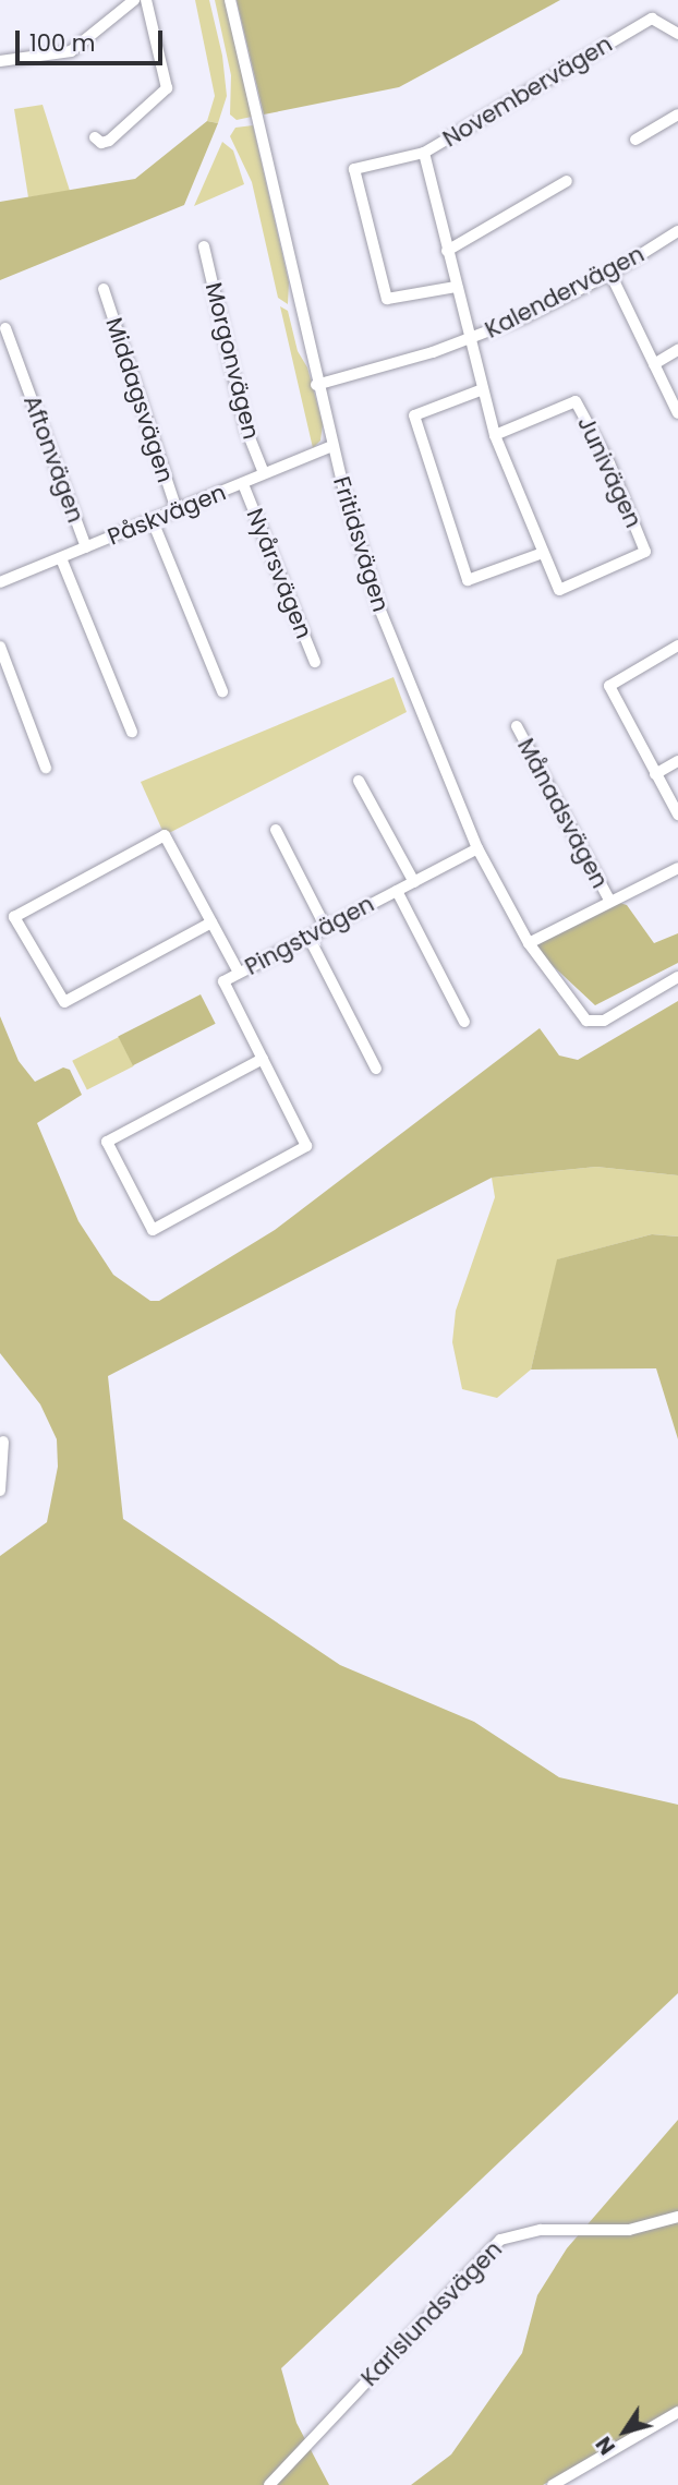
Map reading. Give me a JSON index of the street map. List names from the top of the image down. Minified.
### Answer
{"streets":{"street":["Novembervägen","Kalendervägen","Morgonvägen","Middagsvägen","Aftonvägen","Junivägen","Påskvägen","Fritidsvägen","Nyårsvägen","Månadsvägen","Pingstvägen","Karlslundsvägen"]},"crossings":[["Novembervägen","Kalendervägen"],["Novembervägen","Junivägen"],["Kalendervägen","Junivägen"],["Kalendervägen","Fritidsvägen"],["Morgonvägen","Påskvägen"],["Middagsvägen","Påskvägen"],["Aftonvägen","Påskvägen"],["Påskvägen","Fritidsvägen"],["Påskvägen","Nyårsvägen"],["Fritidsvägen","Pingstvägen"]],"scale_bar":"100 m","north":"bottom left"}
